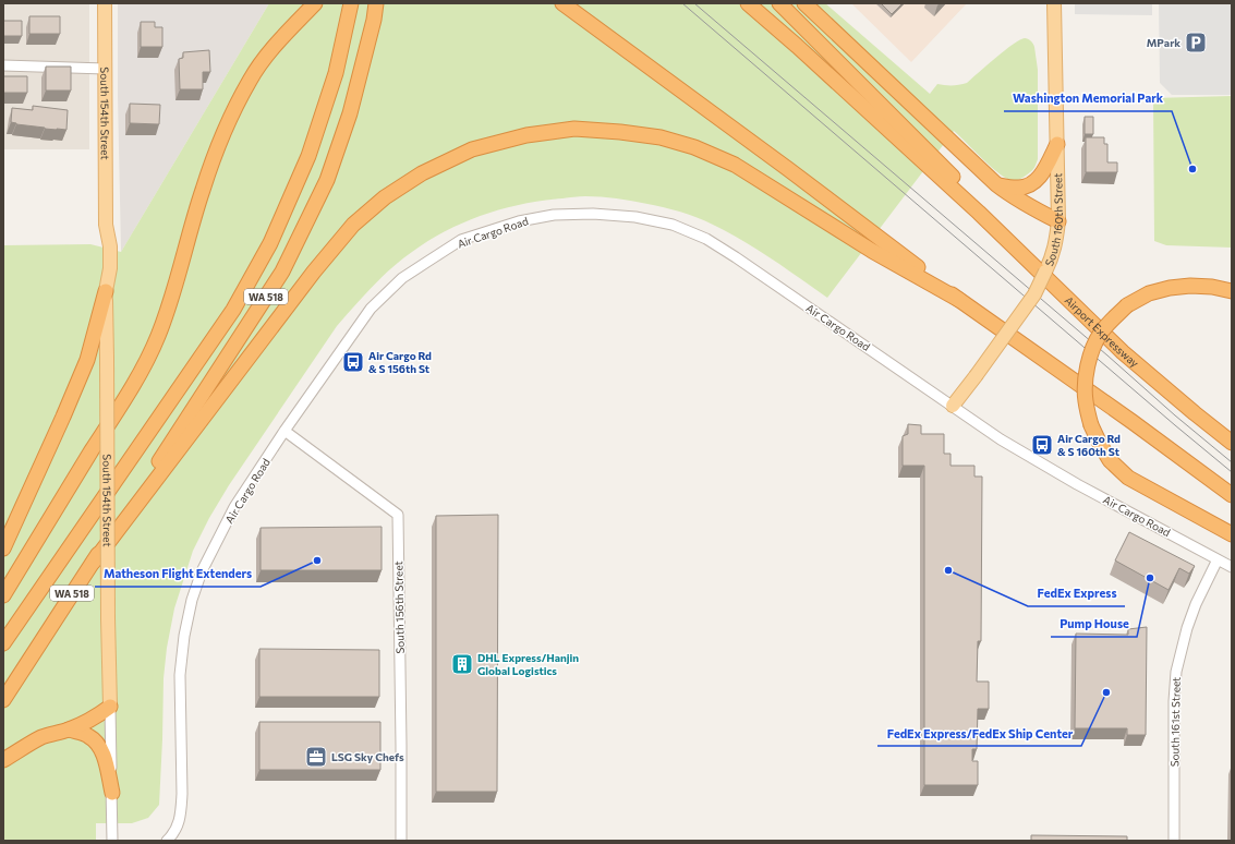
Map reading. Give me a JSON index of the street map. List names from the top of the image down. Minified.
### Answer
{"streets":{"highway":["WA 518","Airport Expressway"],"main road":["South 154th Street","South 160th Street"],"street":["Air Cargo Road","South 156th Street","South 161st Street"]},"crossings":[["South 160th Street","Air Cargo Road"],["Air Cargo Road","South 156th Street"],["Air Cargo Road","South 161st Street"]],"places":{"parking":["MPark"],"other":["Washington Memorial Park","Matheson Flight Extenders","FedEx Express","Pump House","FedEx Express/FedEx Ship Center"],"bus stop":["Air Cargo Rd & S 156th St","Air Cargo Rd & S 160th St"],"building":["DHL Express/Hanjin Global Logistics"],"office":["LSG Sky Chefs"]}}
